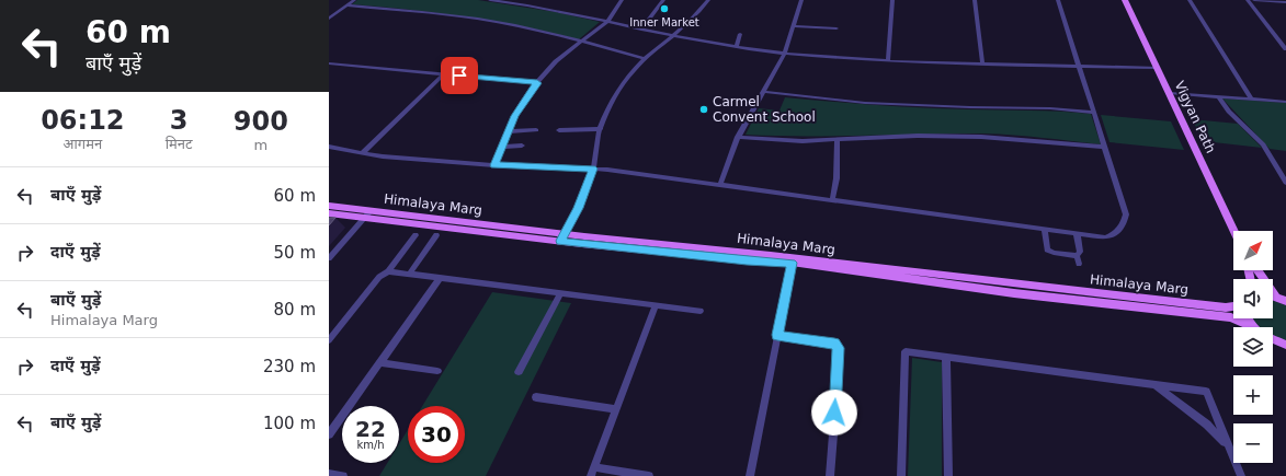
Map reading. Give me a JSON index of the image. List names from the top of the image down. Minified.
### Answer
{"streets":{"main road":["Vigyan Path","Himalaya Marg"]},"places":["Inner Market","Carmel Convent School"],"north":"top right","page":{"turn":["60 m","बाएँ मुड़ें"],"eta":["06:12","आगमन","3","मिनट","900","m"],"list":[{"name":"बाएँ मुड़ें","value":"60 m"},{"name":"दाएँ मुड़ें","value":"50 m"},{"name":"बाएँ मुड़ें","note":"Himalaya Marg","value":"80 m"},{"name":"दाएँ मुड़ें","value":"230 m"},{"name":"बाएँ मुड़ें","value":"100 m"}],"map_buttons":["+","−"],"speed":"22 km/h","limit":"30"}}
